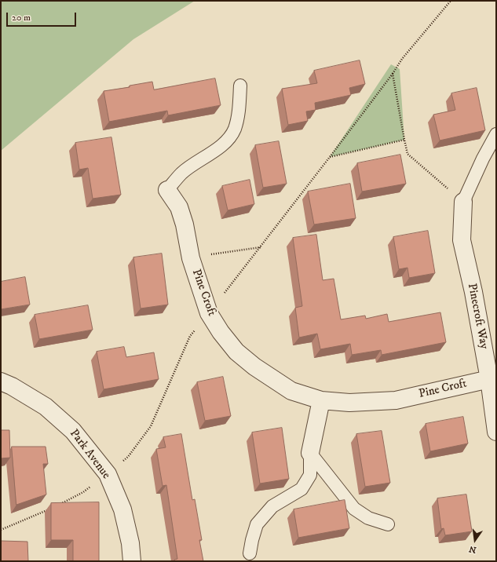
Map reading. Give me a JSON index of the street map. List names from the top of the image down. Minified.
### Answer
{"streets":{"street":["Pine Croft","Pinecroft Way","Park Avenue"]},"crossings":[["Pine Croft","Pinecroft Way"]],"scale_bar":"20 m","north":"bottom"}
